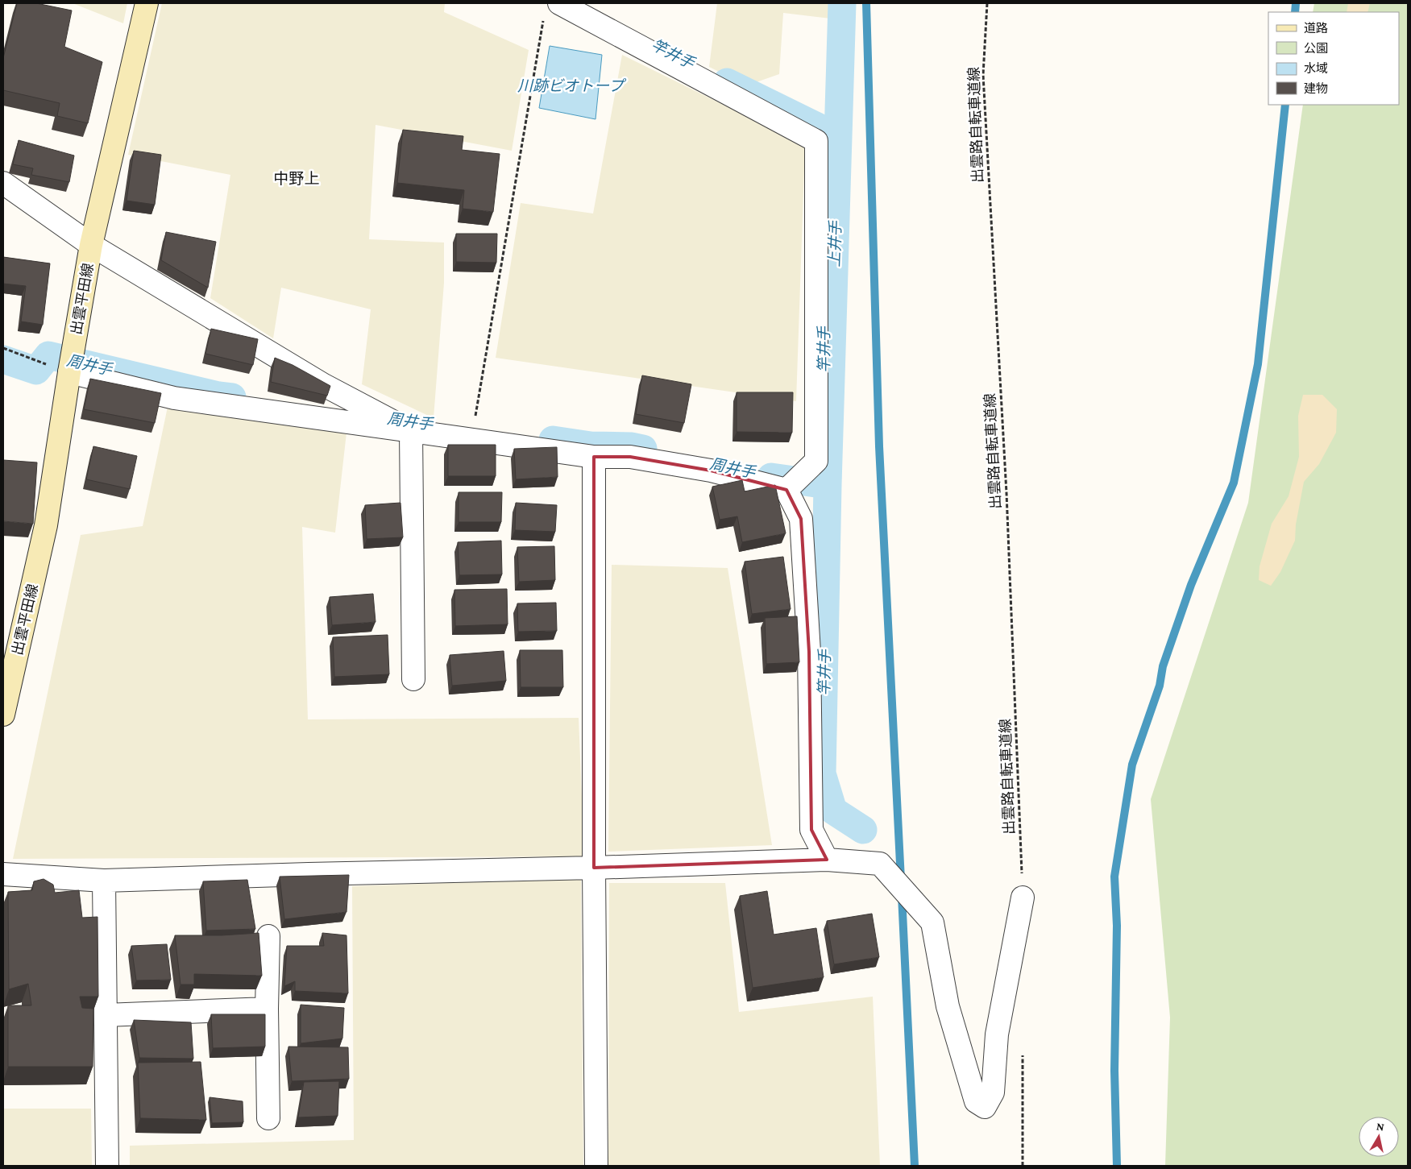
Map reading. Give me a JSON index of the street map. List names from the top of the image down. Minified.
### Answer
{"streets":{"main road":["出雲平田線"],"path":["出雲路自転車道線"]},"districts":["中野上"],"water":["竿井手","川跡ビオトープ","上井手","周井手"],"legend":["道路","公園","水域","建物"],"north":"top"}
